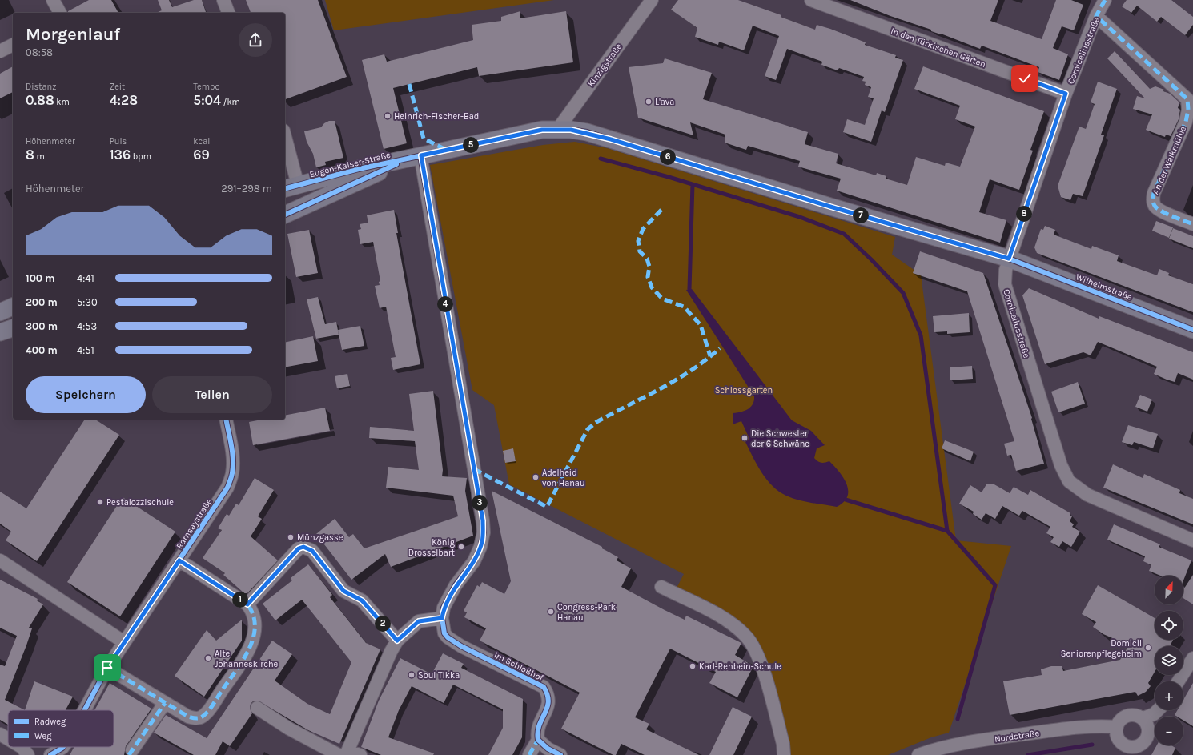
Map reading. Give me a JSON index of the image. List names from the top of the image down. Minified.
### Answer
{"streets":{"main road":["Eugen-Kaiser-Straße","Wilhelmstraße"],"street":["In den Türkischen Gärten","Corniceliusstraße","Kinzigstraße","An der Walkmühle","Ramsaystraße","Im Schloßhof","Nordstraße"]},"crossings":[["In den Türkischen Gärten","Corniceliusstraße"],["Corniceliusstraße","An der Walkmühle"],["Corniceliusstraße","Eugen-Kaiser-Straße"],["Corniceliusstraße","Wilhelmstraße"],["Kinzigstraße","Eugen-Kaiser-Straße"],["Eugen-Kaiser-Straße","Wilhelmstraße"]],"parks":["Schlossgarten"],"places":["L'ava","Heinrich-Fischer-Bad","Die Schwester der 6 Schwäne","Adelheid von Hanau","Pestalozzischule","Münzgasse","König Drosselbart","Congress-Park Hanau","Domicil Seniorenpflegeheim","Alte Johanneskirche","Karl-Rehbein-Schule","Soul Tikka"],"legend":["Radweg","Weg"],"north":"top right","page":{"heading":["Morgenlauf","08:58"],"stats":[["Distanz","0.88 km"],["Zeit","4:28"],["Tempo","5:04 /km"],["Höhenmeter","8 m"],["Puls","136 bpm"],["kcal","69"]],"pins":["5","6","8","7","4","3","1","2"],"chart":["Höhenmeter","291–298 m"],"list":[{"name":"100 m","note":"4:41"},{"name":"200 m","note":"5:30"},{"name":"300 m","note":"4:53"},{"name":"400 m","note":"4:51"}],"buttons":["Speichern","Teilen"],"map_buttons":["+","−"]}}
